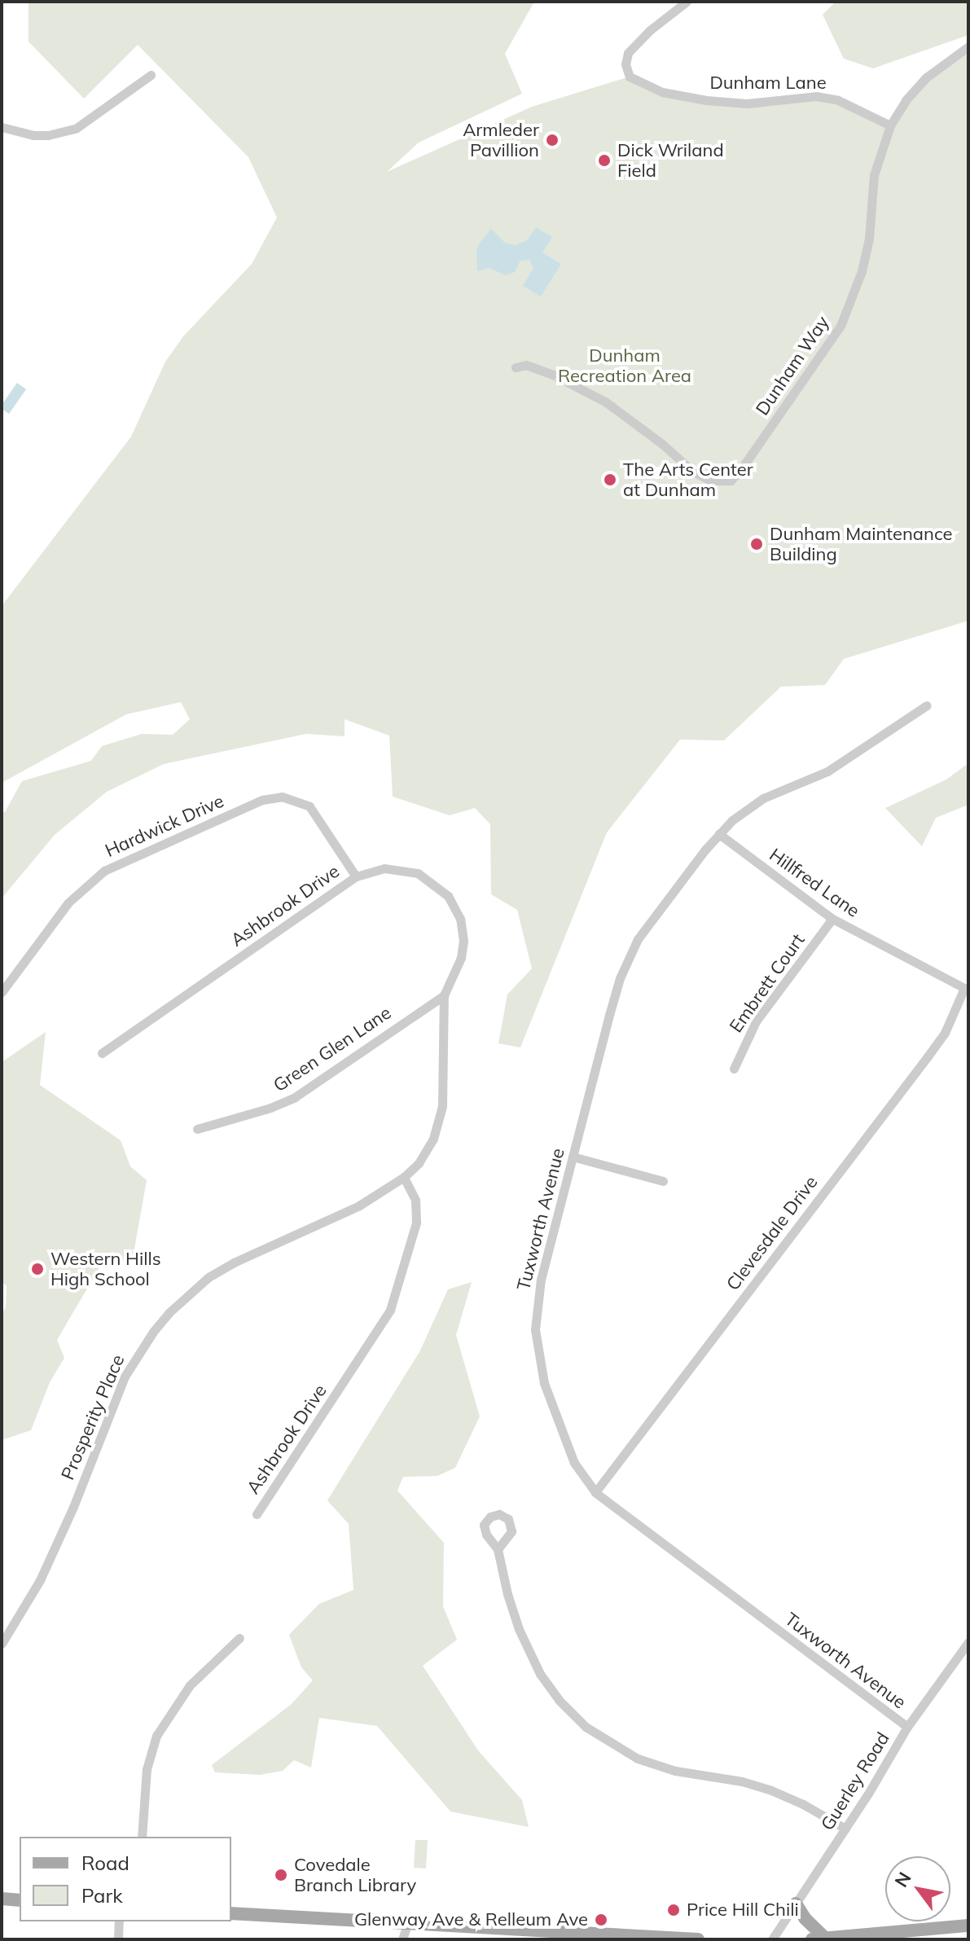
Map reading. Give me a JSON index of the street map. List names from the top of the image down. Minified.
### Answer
{"streets":{"street":["Dunham Lane","Dunham Way","Hardwick Drive","Hillfred Lane","Ashbrook Drive","Embrett Court","Green Glen Lane","Tuxworth Avenue","Clevesdale Drive","Prosperity Place","Guerley Road"]},"crossings":[["Dunham Lane","Dunham Way"],["Hardwick Drive","Ashbrook Drive"],["Hillfred Lane","Embrett Court"],["Hillfred Lane","Tuxworth Avenue"],["Hillfred Lane","Clevesdale Drive"],["Ashbrook Drive","Green Glen Lane"],["Ashbrook Drive","Prosperity Place"],["Tuxworth Avenue","Clevesdale Drive"],["Tuxworth Avenue","Guerley Road"]],"parks":["Dunham Recreation Area"],"places":["Armleder Pavillion","Dick Wriland Field","The Arts Center at Dunham","Dunham Maintenance Building","Western Hills High School","Covedale Branch Library","Price Hill Chili","Glenway Ave & Relleum Ave"],"legend":["Road","Park"],"north":"top left"}
